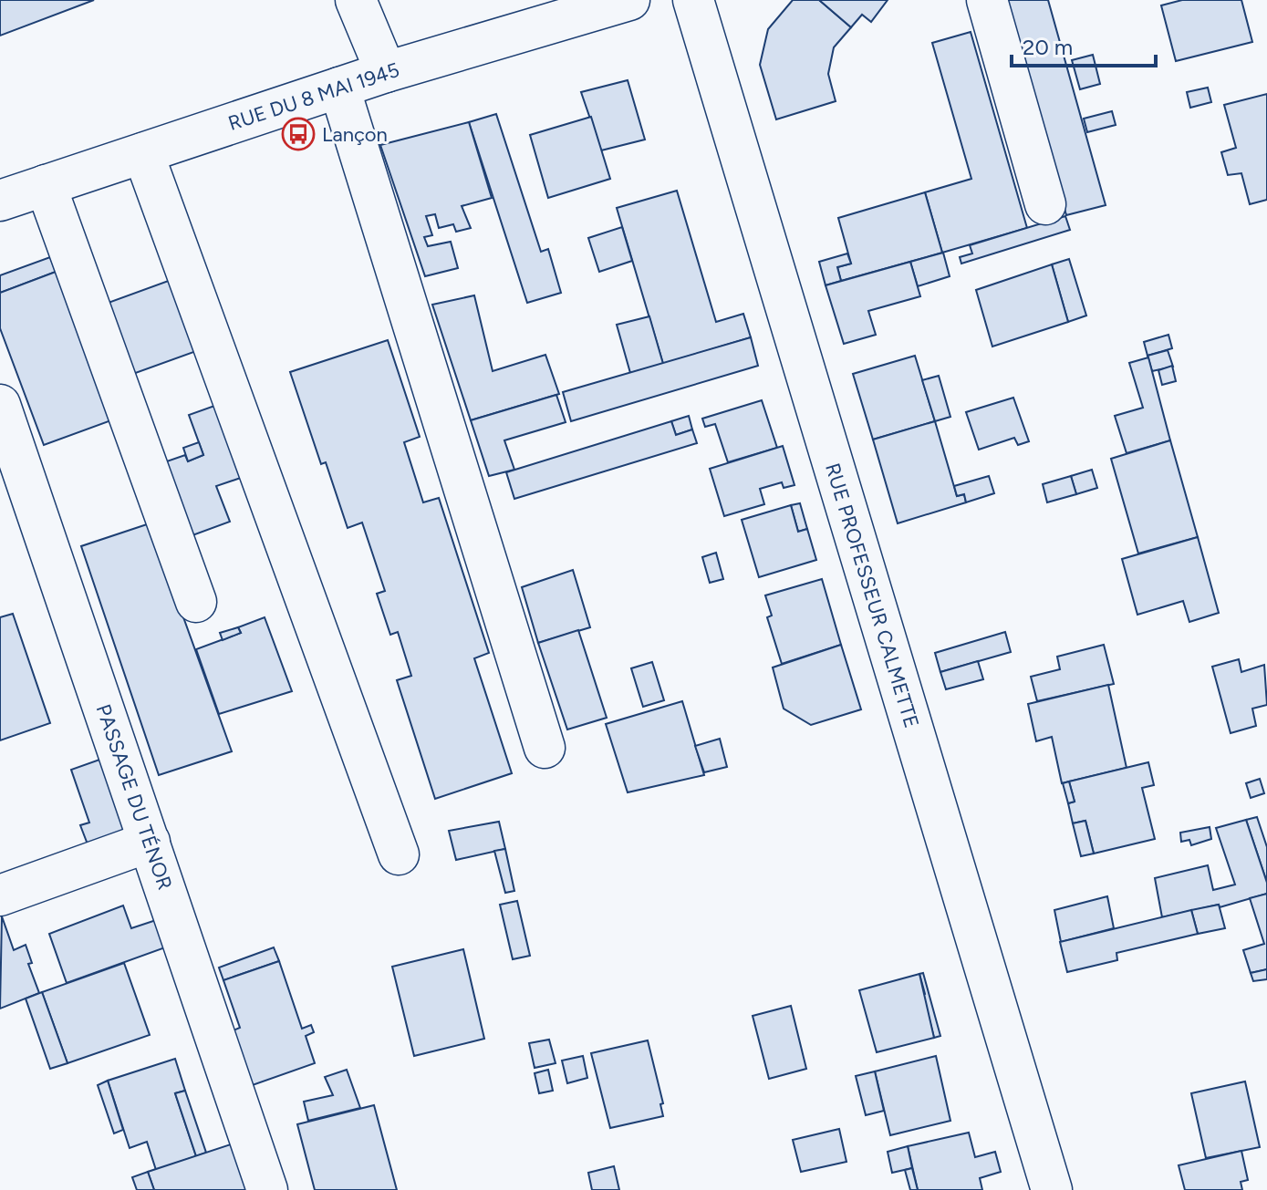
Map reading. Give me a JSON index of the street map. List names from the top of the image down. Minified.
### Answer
{"streets":{"street":["RUE DU 8 MAI 1945","RUE PROFESSEUR CALMETTE","PASSAGE DU TÉNOR"]},"places":{"bus stop":["Lançon"]},"scale_bar":"20 m"}
